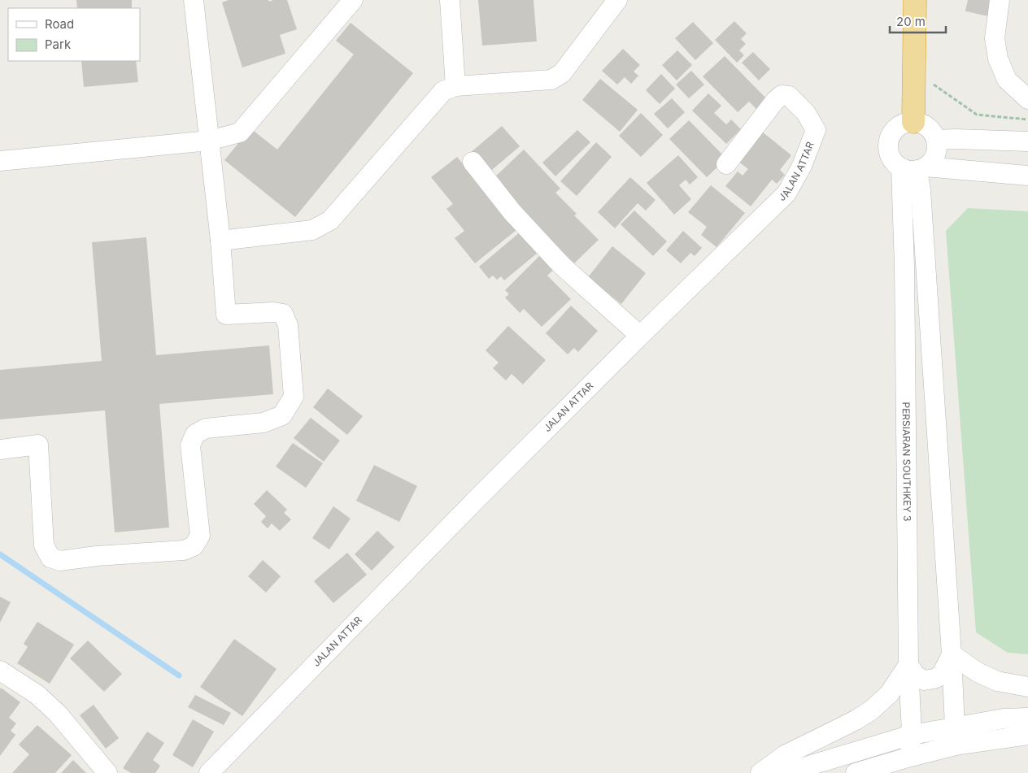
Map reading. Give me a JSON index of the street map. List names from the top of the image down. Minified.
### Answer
{"streets":{"street":["JALAN ATTAR","PERSIARAN SOUTHKEY 3"]},"legend":["Road","Park"],"scale_bar":"20 m"}
